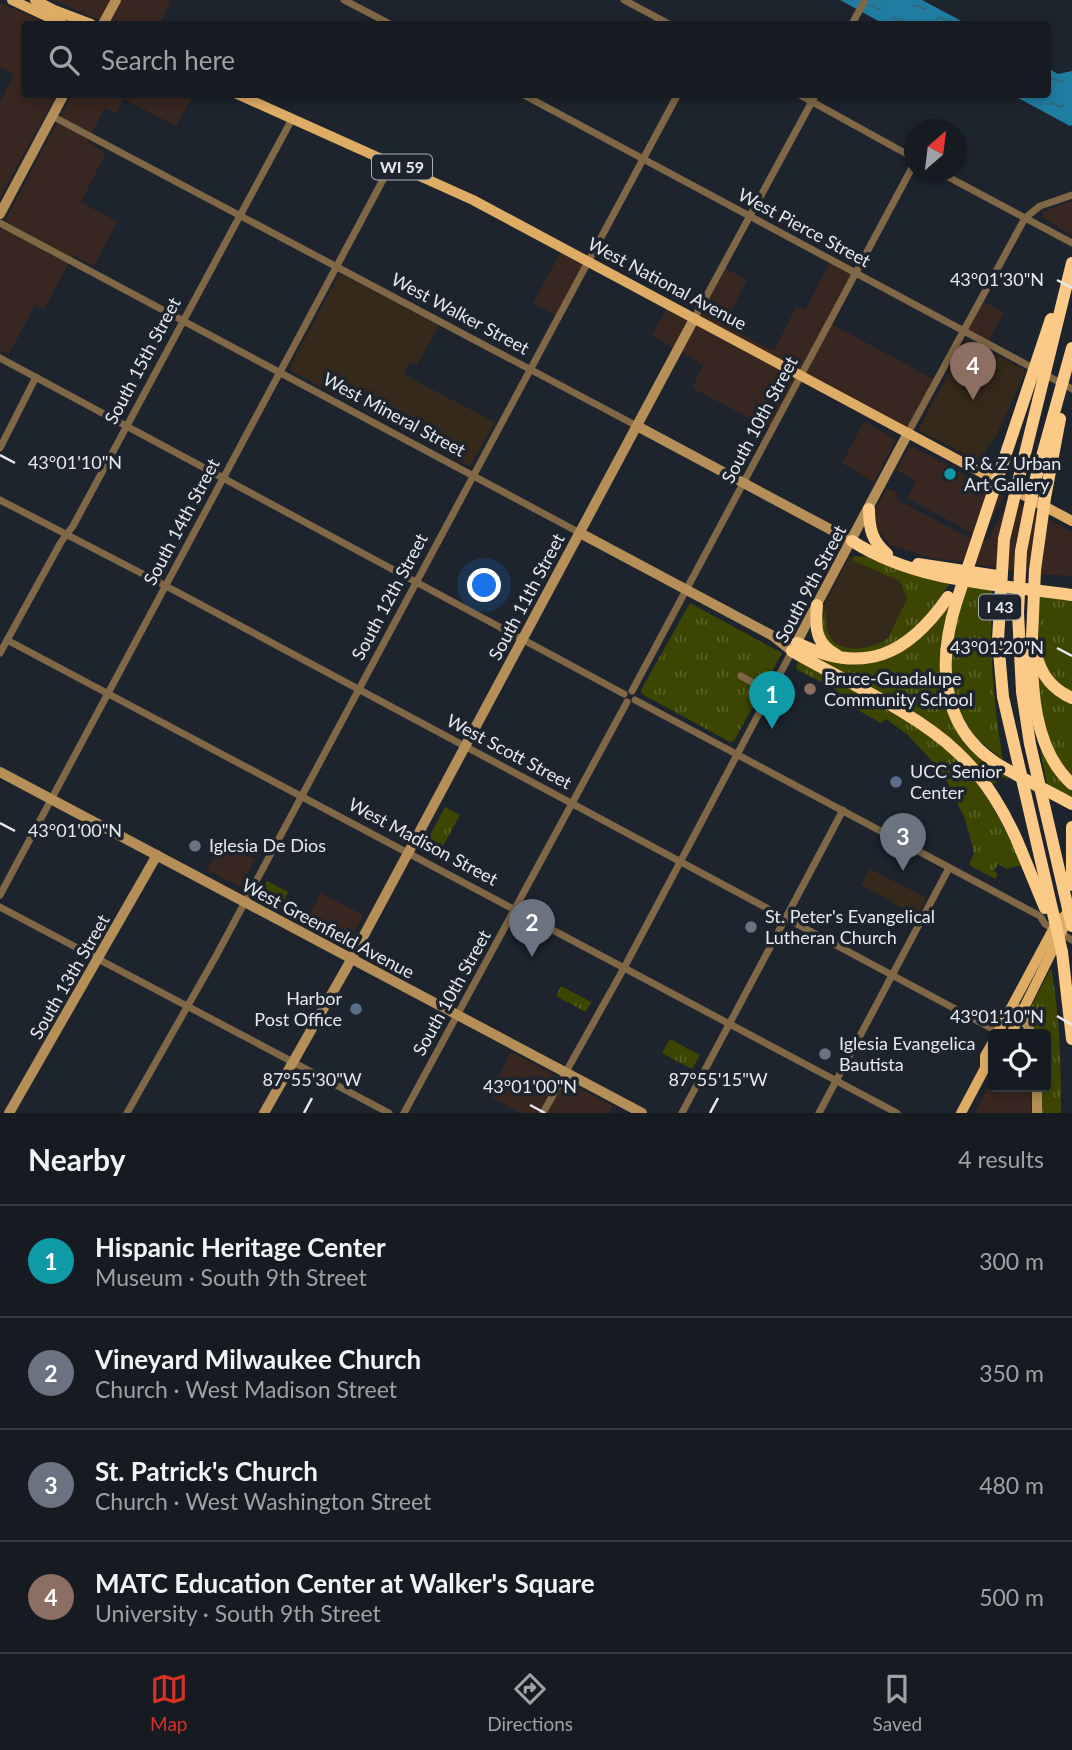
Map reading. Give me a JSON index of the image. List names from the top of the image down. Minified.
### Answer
{"streets":{"highway":["I 43"],"main road":["WI 59","West National Avenue"],"street":["West Pierce Street","West Walker Street","South 15th Street","West Mineral Street","South 10th Street","South 14th Street","South 9th Street","South 12th Street","South 11th Street","West Scott Street","West Madison Street","West Greenfield Avenue","South 13th Street"]},"crossings":[["West Pierce Street","South 10th Street"],["West Pierce Street","South 9th Street"],["West Pierce Street","South 12th Street"],["West Pierce Street","South 11th Street"],["West National Avenue","South 15th Street"],["West National Avenue","South 10th Street"],["West National Avenue","South 14th Street"],["West National Avenue","South 9th Street"],["West National Avenue","South 12th Street"],["West National Avenue","South 11th Street"],["West Walker Street","South 15th Street"],["West Walker Street","South 10th Street"],["West Walker Street","South 14th Street"],["West Walker Street","South 9th Street"],["West Walker Street","South 12th Street"],["West Walker Street","South 11th Street"],["South 15th Street","West Mineral Street"],["South 15th Street","West Scott Street"],["South 15th Street","West Madison Street"],["West Mineral Street","South 10th Street"],["West Mineral Street","South 14th Street"],["West Mineral Street","South 9th Street"],["West Mineral Street","South 12th Street"],["West Mineral Street","South 11th Street"],["South 10th Street","West Scott Street"],["South 10th Street","West Madison Street"],["South 10th Street","West Greenfield Avenue"],["South 14th Street","West Scott Street"],["South 14th Street","West Madison Street"],["South 14th Street","West Greenfield Avenue"],["South 9th Street","West Scott Street"],["South 9th Street","West Madison Street"],["South 9th Street","West Greenfield Avenue"],["South 12th Street","West Scott Street"],["South 12th Street","West Madison Street"],["South 12th Street","West Greenfield Avenue"],["South 11th Street","West Scott Street"],["South 11th Street","West Madison Street"],["South 11th Street","West Greenfield Avenue"],["West Greenfield Avenue","South 13th Street"]],"places":["R & Z Urban Art Gallery","Bruce-Guadalupe Community School","UCC Senior Center","Iglesia De Dios","St. Peter's Evangelical Lutheran Church","Harbor Post Office","Iglesia Evangelica Bautista"],"north":"top right","page":{"search":"Search here","pins":["4","1","3","2"],"heading":["Nearby","4 results"],"list":[{"mark":"1","name":"Hispanic Heritage Center","note":"Museum · South 9th Street","value":"300 m"},{"mark":"2","name":"Vineyard Milwaukee Church","note":"Church · West Madison Street","value":"350 m"},{"mark":"3","name":"St. Patrick's Church","note":"Church · West Washington Street","value":"480 m"},{"mark":"4","name":"MATC Education Center at Walker's Square","note":"University · South 9th Street","value":"500 m"}],"nav":["Map","Directions","Saved"]},"coordinates":["43°01'30\"N","43°01'10\"N","43°01'20\"N","43°01'00\"N","87°55'30\"W","87°55'15\"W"]}
